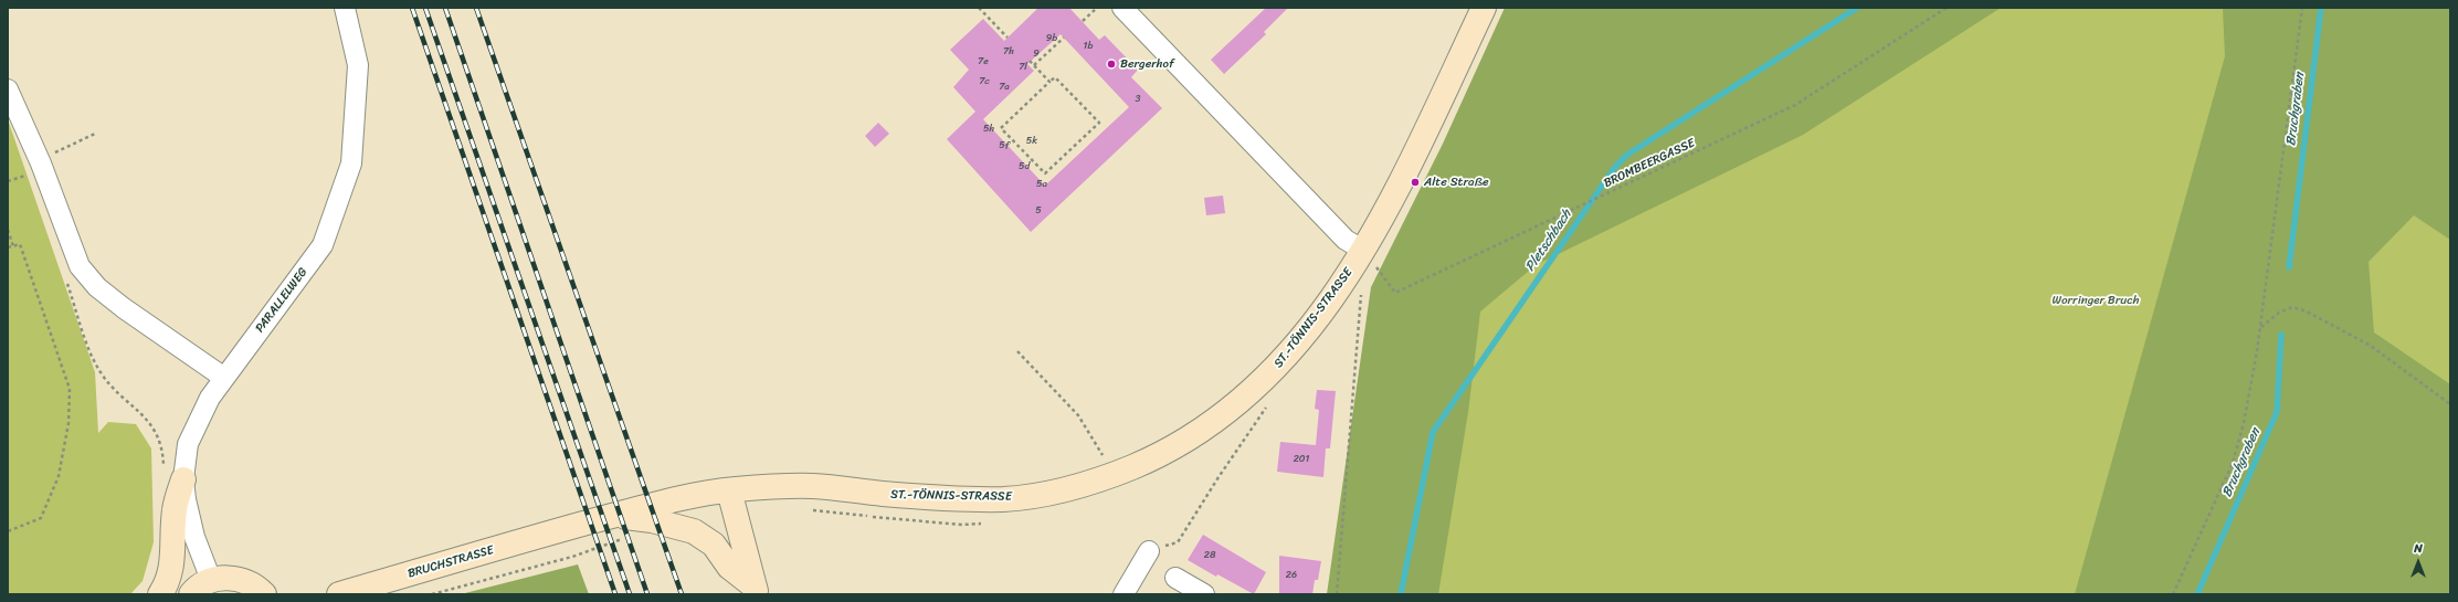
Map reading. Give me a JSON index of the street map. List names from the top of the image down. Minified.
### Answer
{"streets":{"main road":["ST.-TÖNNIS-STRASSE","BRUCHSTRASSE"],"street":["PARALLELWEG"],"path":["BROMBEERGASSE"]},"crossings":[["BROMBEERGASSE","ST.-TÖNNIS-STRASSE"]],"water":["Bruchgraben","Pletschbach"],"parks":["Worringer Bruch"],"places":["Bergerhof","Alte Straße"],"house_numbers":["9b","1b","7h","9","7e","7l","7c","7a","3","5h","5k","5f","5d","5a","5","201","28","26"],"north":"top"}
